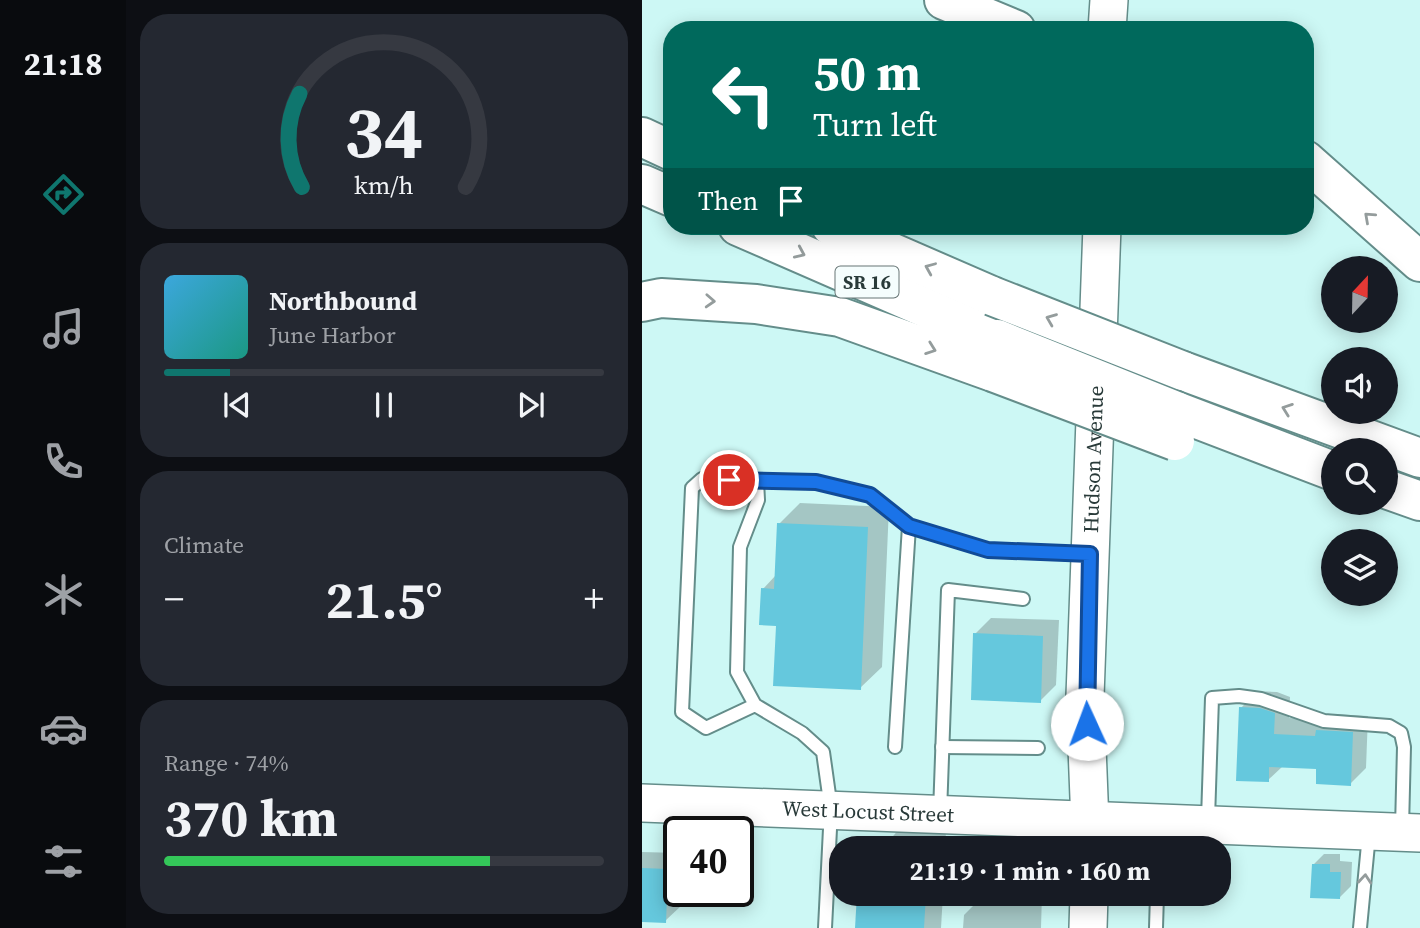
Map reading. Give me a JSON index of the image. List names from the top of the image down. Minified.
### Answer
{"streets":{"highway":["SR 16"],"street":["Hudson Avenue","West Locust Street"]},"crossings":[["Hudson Avenue","West Locust Street"]],"north":"top","page":{"tabs":"21:18","turn":["50 m","Turn left"],"then":"Then","song":["Northbound","June Harbor"],"tile":["Climate",["Range · 74%","370 km"]],"heat":["−","21.5°","+"],"limit":"40","trip":"21:19 · 1 min · 160 m","gauge":["34","km/h"]}}
